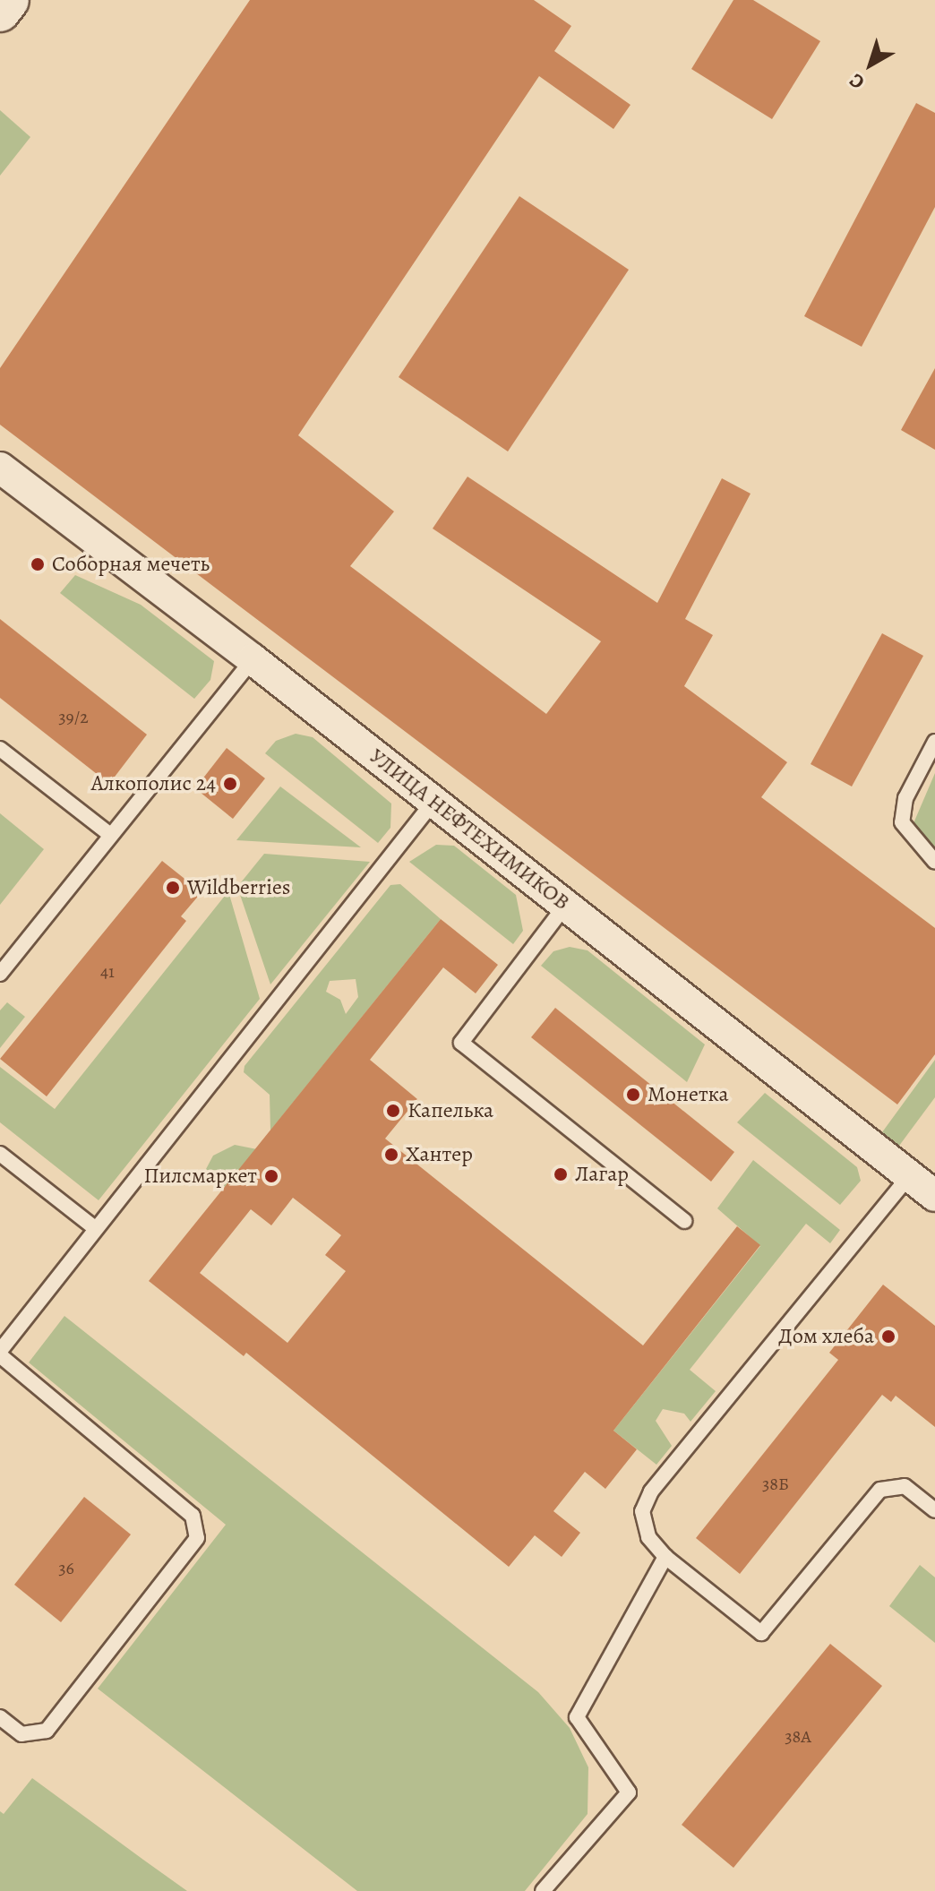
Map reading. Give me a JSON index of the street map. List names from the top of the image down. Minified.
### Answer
{"streets":{"street":["УЛИЦА НЕФТЕХИМИКОВ"]},"places":["Соборная мечеть","Алкополис 24","Wildberries","Монетка","Капелька","Хантер","Лагар","Пилсмаркет","Дом хлеба"],"house_numbers":["39/2","41","38Б","36","38А"],"north":"bottom left"}
